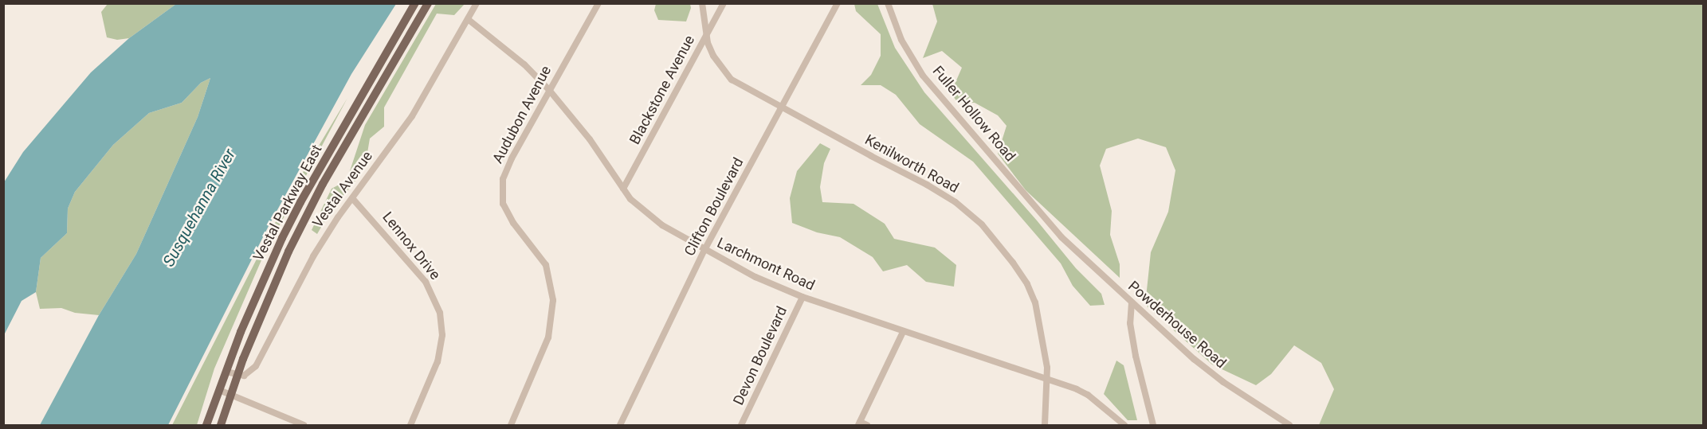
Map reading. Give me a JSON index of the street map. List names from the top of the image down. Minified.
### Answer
{"streets":{"main road":["Vestal Parkway East"],"street":["Blackstone Avenue","Fuller Hollow Road","Audubon Avenue","Kenilworth Road","Vestal Avenue","Clifton Boulevard","Lennox Drive","Larchmont Road","Powderhouse Road","Devon Boulevard"]},"crossings":[["Blackstone Avenue","Kenilworth Road"],["Blackstone Avenue","Larchmont Road"],["Fuller Hollow Road","Powderhouse Road"],["Audubon Avenue","Larchmont Road"],["Kenilworth Road","Clifton Boulevard"],["Kenilworth Road","Larchmont Road"],["Vestal Avenue","Vestal Parkway East"],["Vestal Avenue","Lennox Drive"],["Vestal Avenue","Larchmont Road"],["Clifton Boulevard","Larchmont Road"],["Larchmont Road","Devon Boulevard"]],"water":["Susquehanna River"]}
